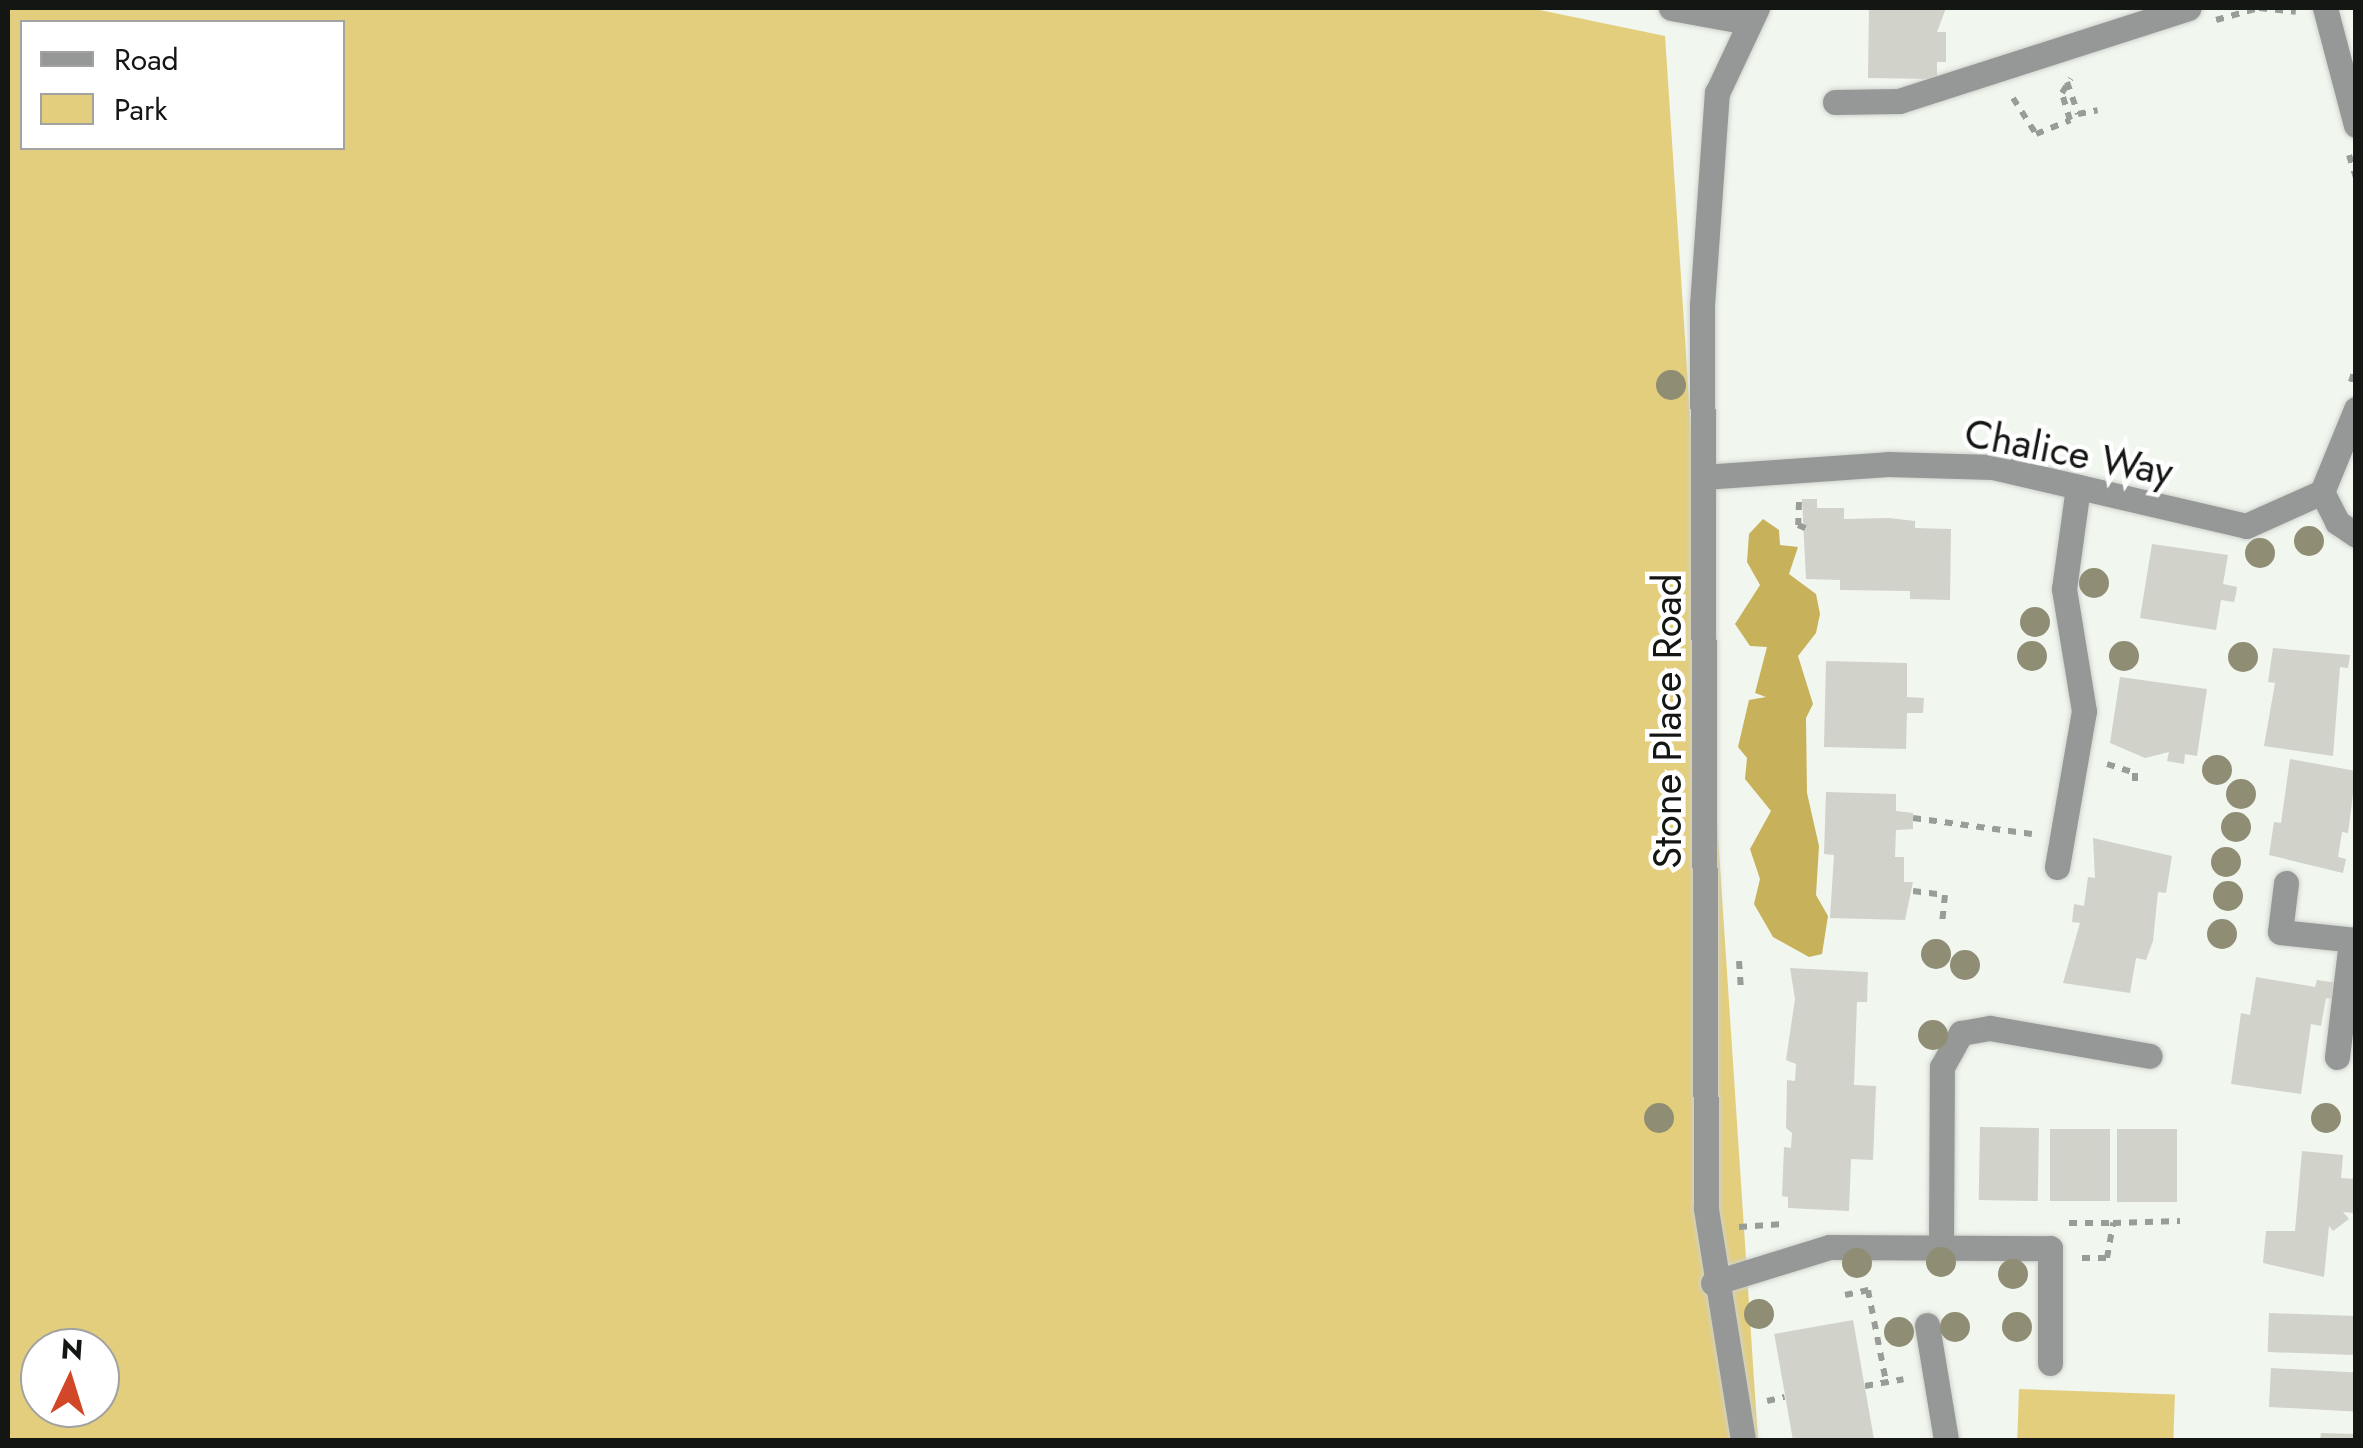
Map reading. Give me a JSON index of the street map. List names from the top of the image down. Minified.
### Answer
{"streets":{"street":["Chalice Way","Stone Place Road"]},"crossings":[["Chalice Way","Stone Place Road"]],"legend":["Road","Park"],"north":"top"}
